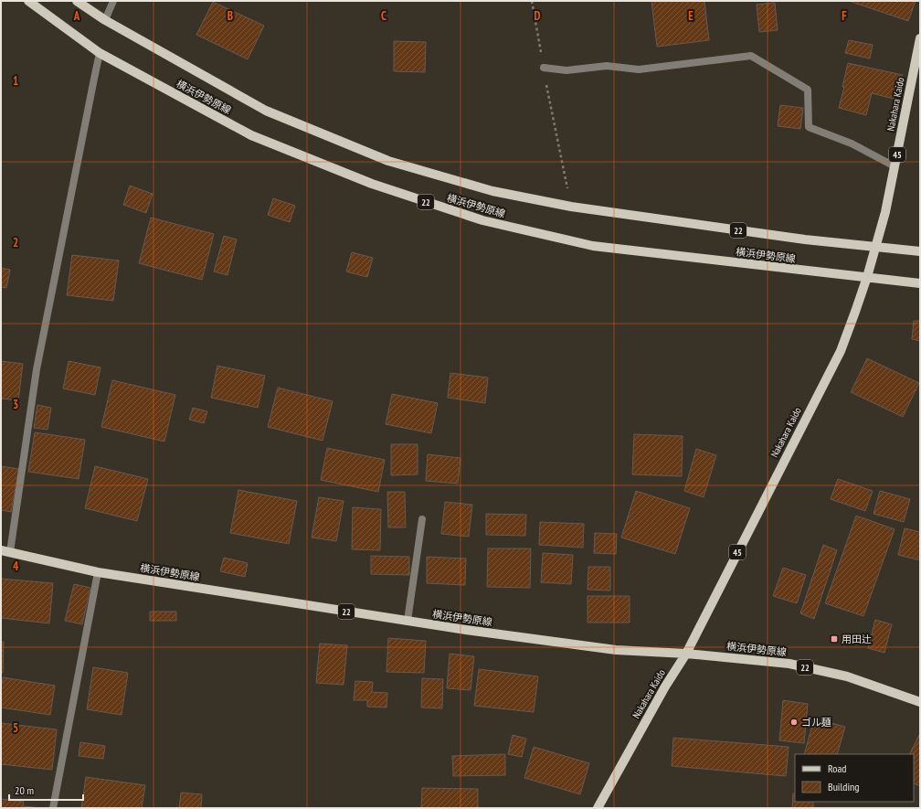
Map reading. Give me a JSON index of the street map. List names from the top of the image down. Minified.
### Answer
{"streets":{"main road":["横浜伊勢原線","Nakahara Kaido","45","22"]},"crossings":[["横浜伊勢原線","Nakahara Kaido"]],"places":{"transit":["用田辻"],"other":["ゴル麺"]},"legend":["Road","Building"],"scale_bar":"20 m","grid":{"columns":["A","B","C","D","E","F"],"rows":["1","2","3","4","5"]}}
